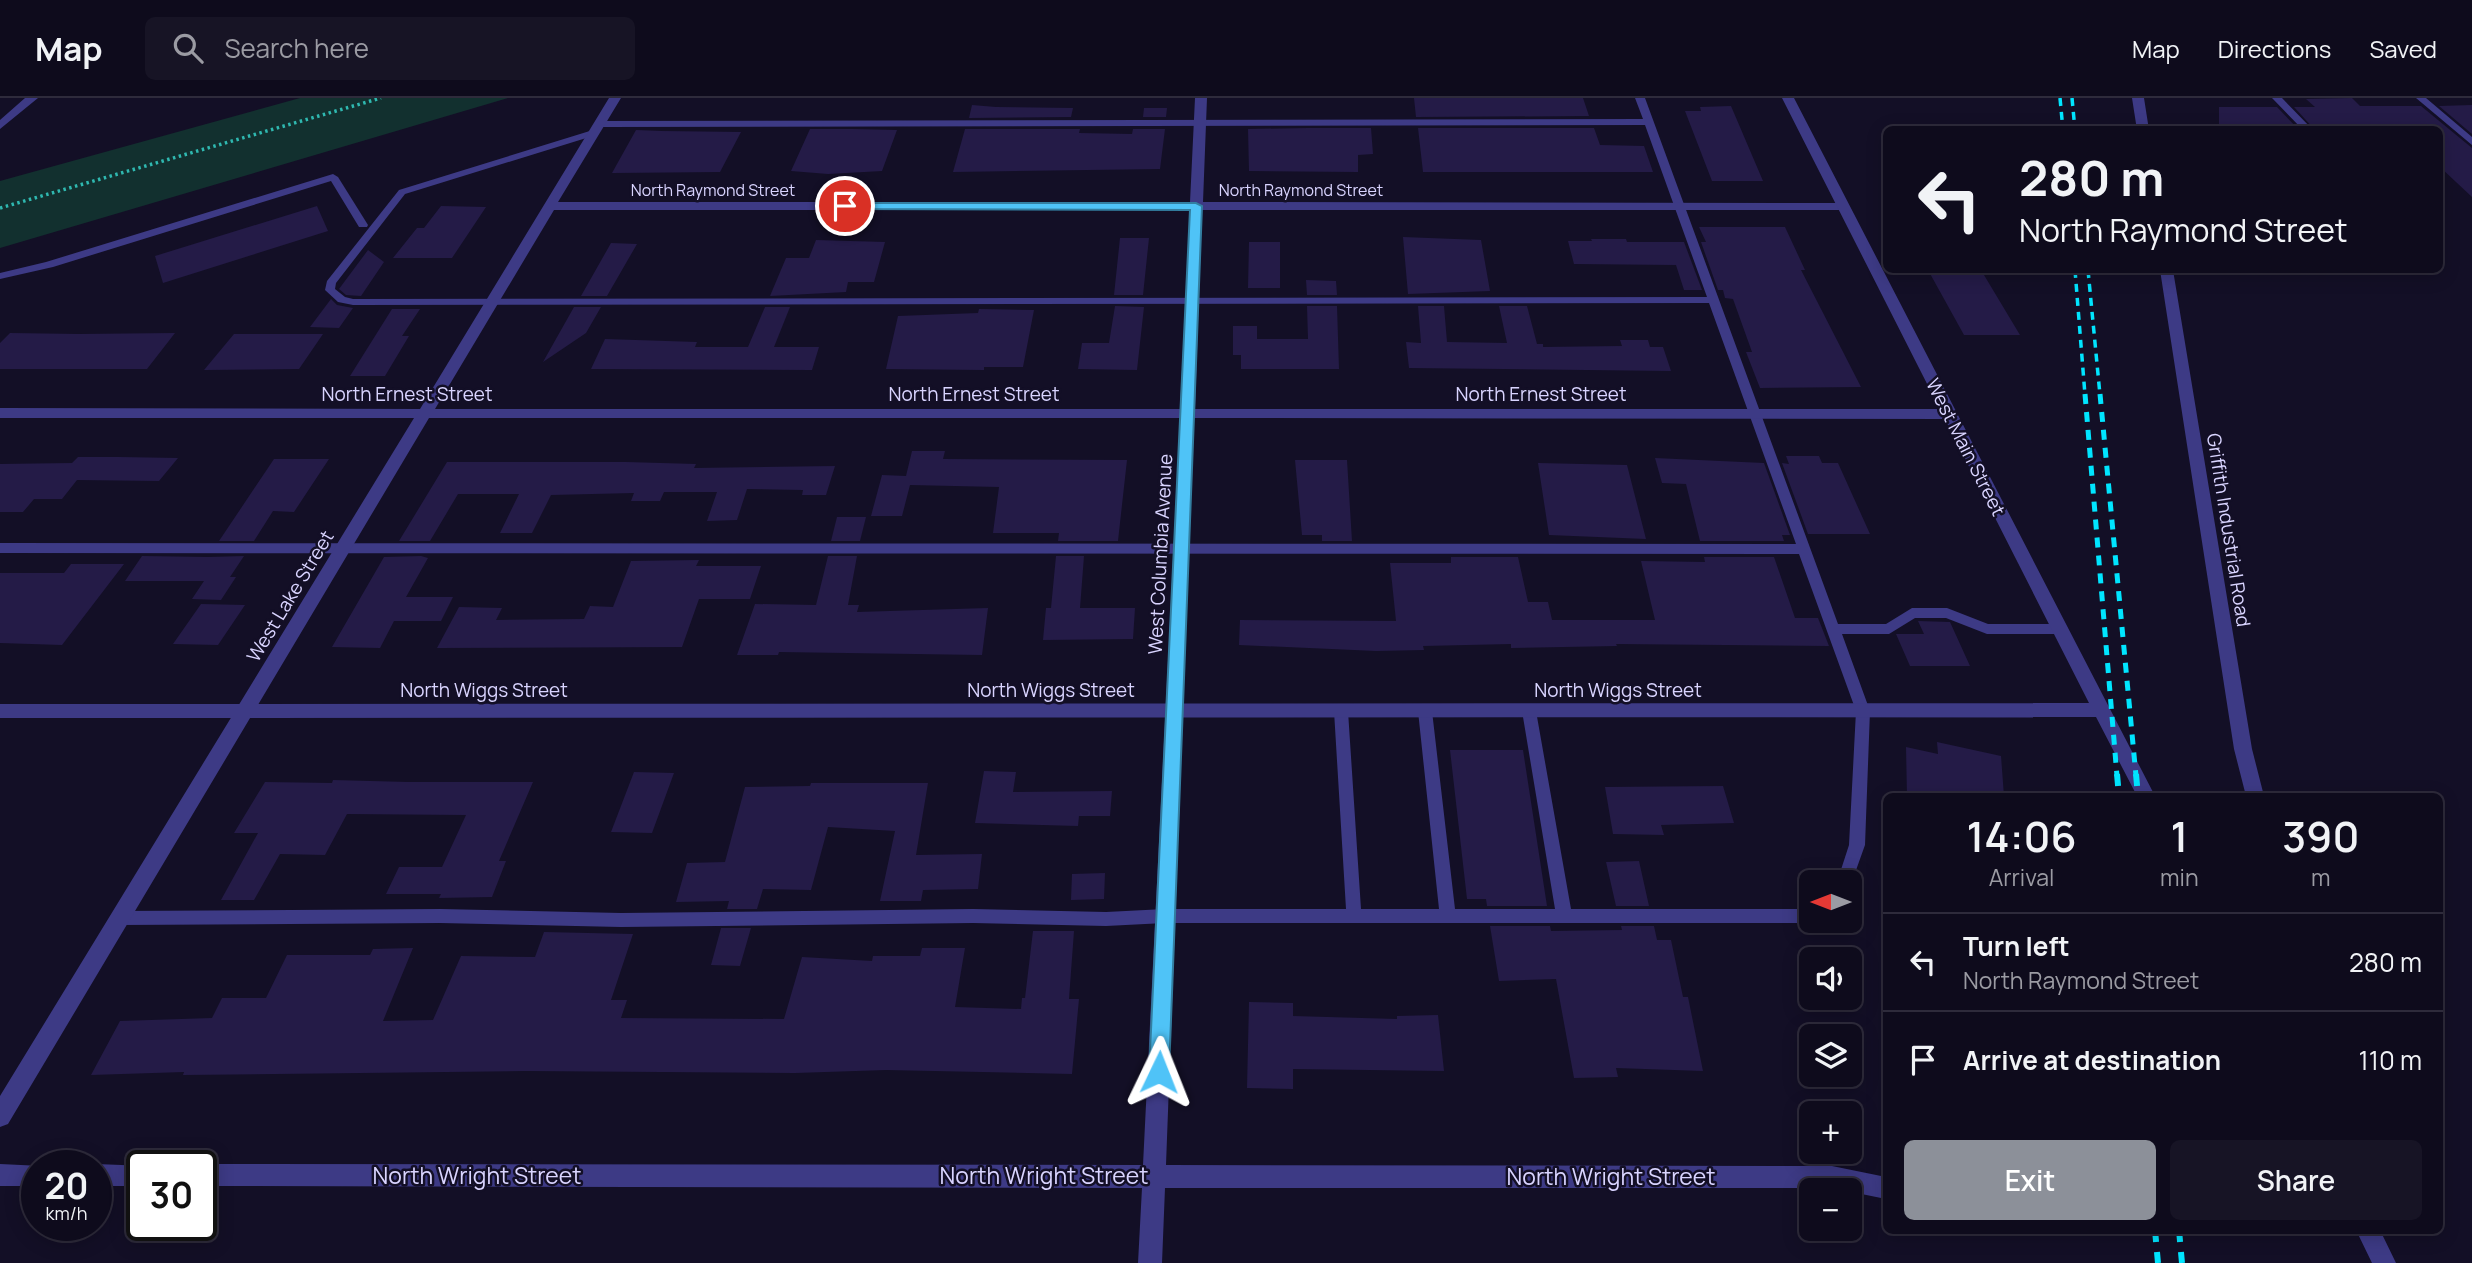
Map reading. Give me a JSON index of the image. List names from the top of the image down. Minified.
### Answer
{"streets":{"street":["North Raymond Street","North Ernest Street","West Main Street","Griffith Industrial Road","West Columbia Avenue","West Lake Street","North Wiggs Street","North Wright Street"]},"crossings":[["North Raymond Street","West Main Street"],["North Raymond Street","West Columbia Avenue"],["North Raymond Street","West Lake Street"],["North Ernest Street","West Main Street"],["North Ernest Street","West Columbia Avenue"],["North Ernest Street","West Lake Street"],["West Main Street","North Wiggs Street"],["West Columbia Avenue","North Wiggs Street"],["West Columbia Avenue","North Wright Street"],["West Lake Street","North Wiggs Street"]],"north":"left","page":{"header":"Map","search":"Search here","nav":["Map","Directions","Saved"],"turn":["280 m","North Raymond Street"],"eta":["14:06","Arrival","1","min","390","m"],"map_buttons":["+","−"],"list":[{"name":"Turn left","note":"North Raymond Street","value":"280 m"},{"name":"Arrive at destination","value":"110 m"}],"buttons":["Exit","Share"],"speed":"20 km/h","limit":"30"}}
